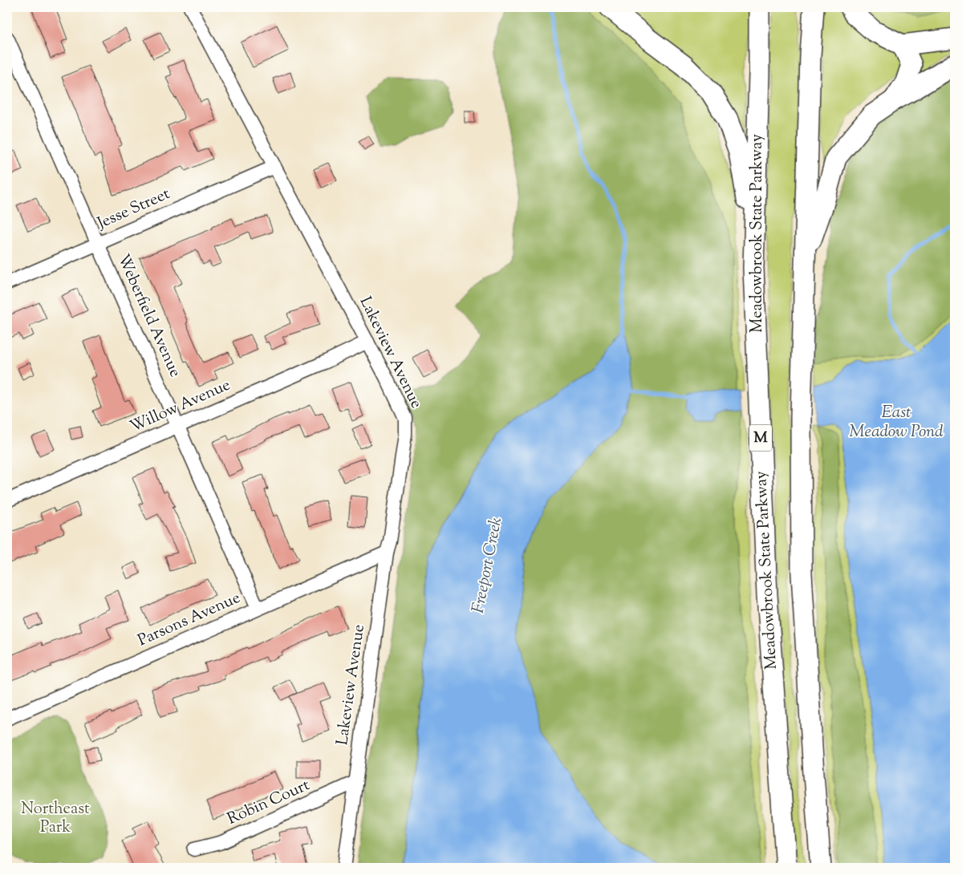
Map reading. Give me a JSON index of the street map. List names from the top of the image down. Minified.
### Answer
{"streets":{"highway":["Meadowbrook State Parkway","M"],"street":["Jesse Street","Weberfield Avenue","Lakeview Avenue","Willow Avenue","Parsons Avenue","Robin Court"]},"crossings":[["Jesse Street","Weberfield Avenue"],["Jesse Street","Lakeview Avenue"],["Weberfield Avenue","Willow Avenue"],["Weberfield Avenue","Parsons Avenue"],["Lakeview Avenue","Willow Avenue"],["Lakeview Avenue","Parsons Avenue"],["Lakeview Avenue","Robin Court"]],"water":["East Meadow Pond","Freeport Creek"],"parks":["Northeast Park"]}
